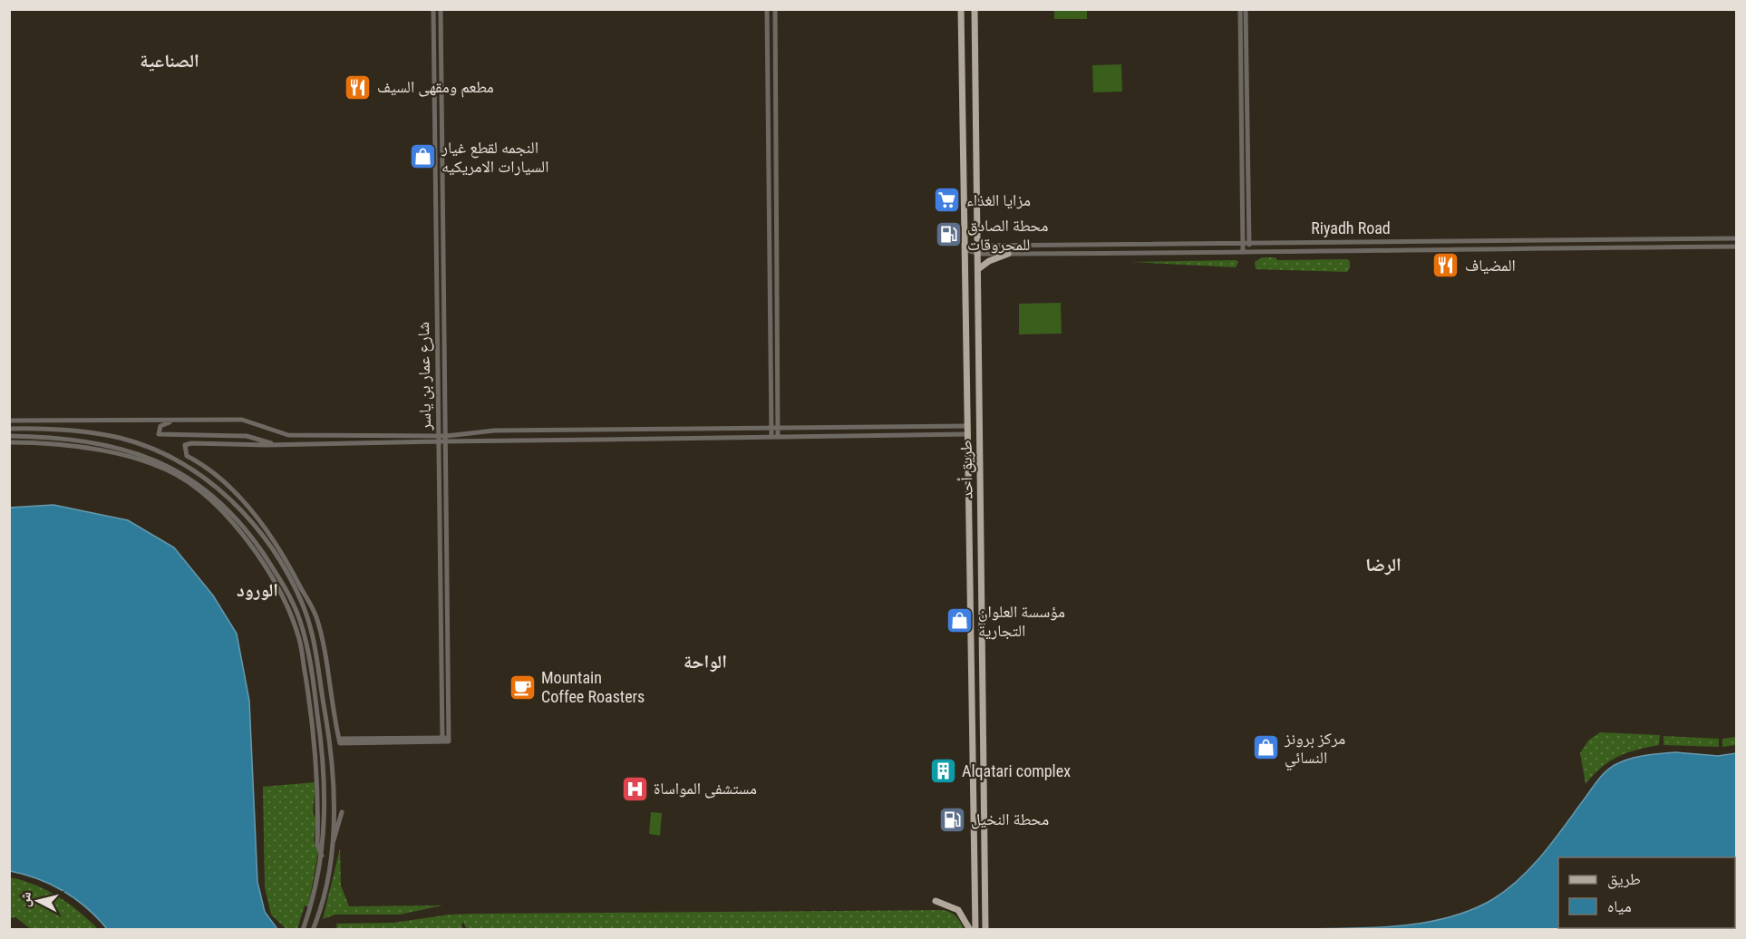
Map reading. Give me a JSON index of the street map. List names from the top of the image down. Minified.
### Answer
{"streets":{"main road":["طريق أحد"],"street":["Riyadh Road","شارع عمار بن ياسر"]},"crossings":[["Riyadh Road","طريق أحد"]],"districts":["الصناعية","الرضا","الورود","الواحة"],"places":{"restaurant":["مطعم ومقهى السيف","المضياف"],"shop":["النجمه لقطع غيار السيارات الامريكيه","مؤسسة العلوان التجارية","مركز برونز النسائي"],"supermarket":["مزايا الغذاء"],"fuel station":["محطة الصادق للمحروقات","محطة النخيل"],"cafe":["Mountain Coffee Roasters"],"building":["Alqatari complex"],"hospital":["مستشفى المواساة"]},"legend":["طريق","مياه"],"north":"left"}
